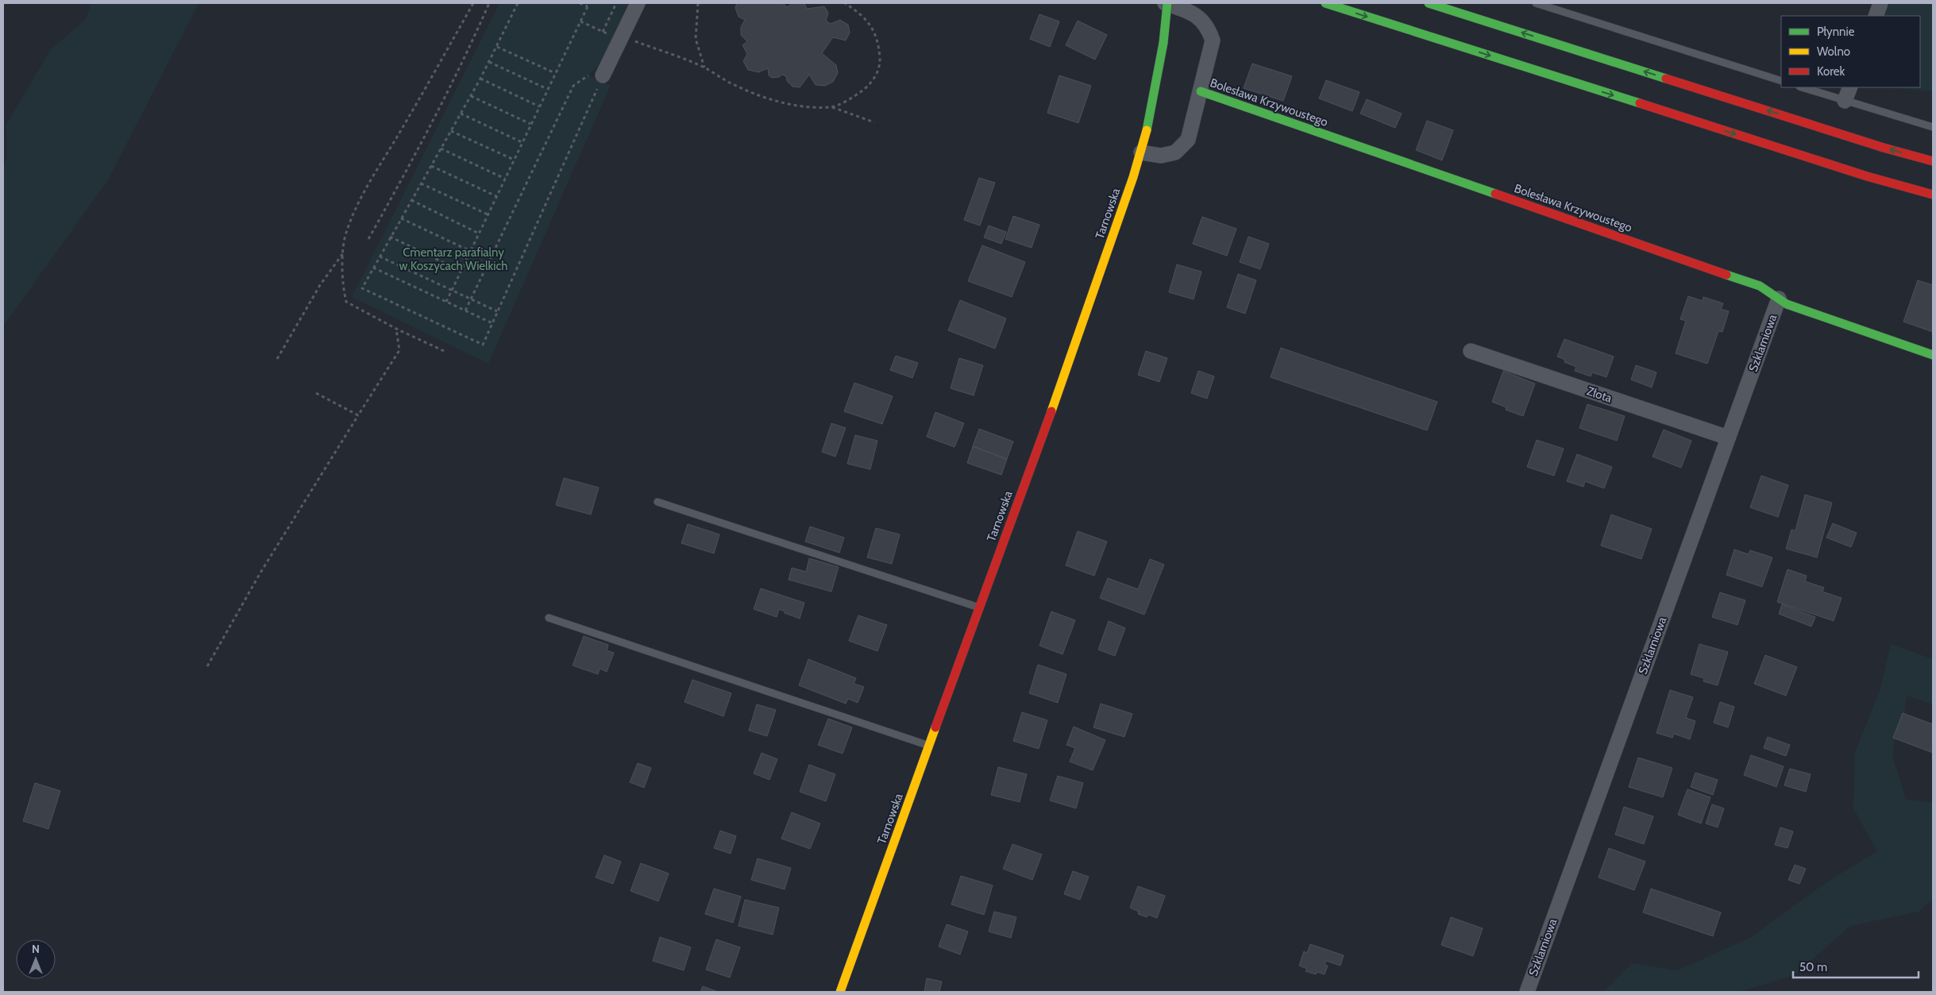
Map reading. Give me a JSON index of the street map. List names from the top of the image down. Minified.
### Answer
{"streets":{"street":["Bolesława Krzywoustego","Tarnowska","Szklarniowa","Złota"]},"crossings":[["Bolesława Krzywoustego","Szklarniowa"],["Szklarniowa","Złota"]],"parks":["Cmentarz parafialny w Koszycach Wielkich"],"legend":["Płynnie","Wolno","Korek"],"scale_bar":"50 m","north":"top"}
